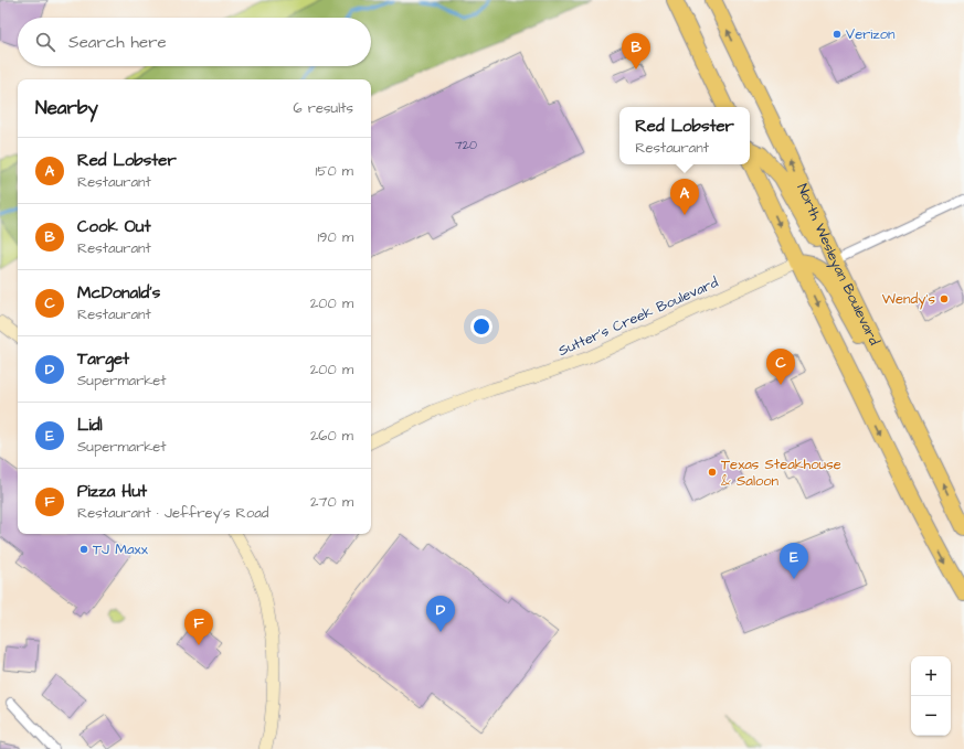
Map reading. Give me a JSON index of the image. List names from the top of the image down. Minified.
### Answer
{"streets":{"highway":["North Wesleyan Boulevard"],"street":["Sutter's Creek Boulevard"]},"places":["Verizon","Wendy's","Texas Steakhouse & Saloon","TJ Maxx"],"house_numbers":["720"],"page":{"search":"Search here","pins":["B","A","C","E","D","F"],"heading":["Nearby","6 results"],"popup":["Red Lobster","Restaurant"],"list":[{"mark":"A","name":"Red Lobster","note":"Restaurant","value":"150 m"},{"mark":"B","name":"Cook Out","note":"Restaurant","value":"190 m"},{"mark":"C","name":"McDonald's","note":"Restaurant","value":"200 m"},{"mark":"D","name":"Target","note":"Supermarket","value":"200 m"},{"mark":"E","name":"Lidl","note":"Supermarket","value":"260 m"},{"mark":"F","name":"Pizza Hut","note":"Restaurant · Jeffrey's Road","value":"270 m"}],"map_buttons":["+","−"]}}
